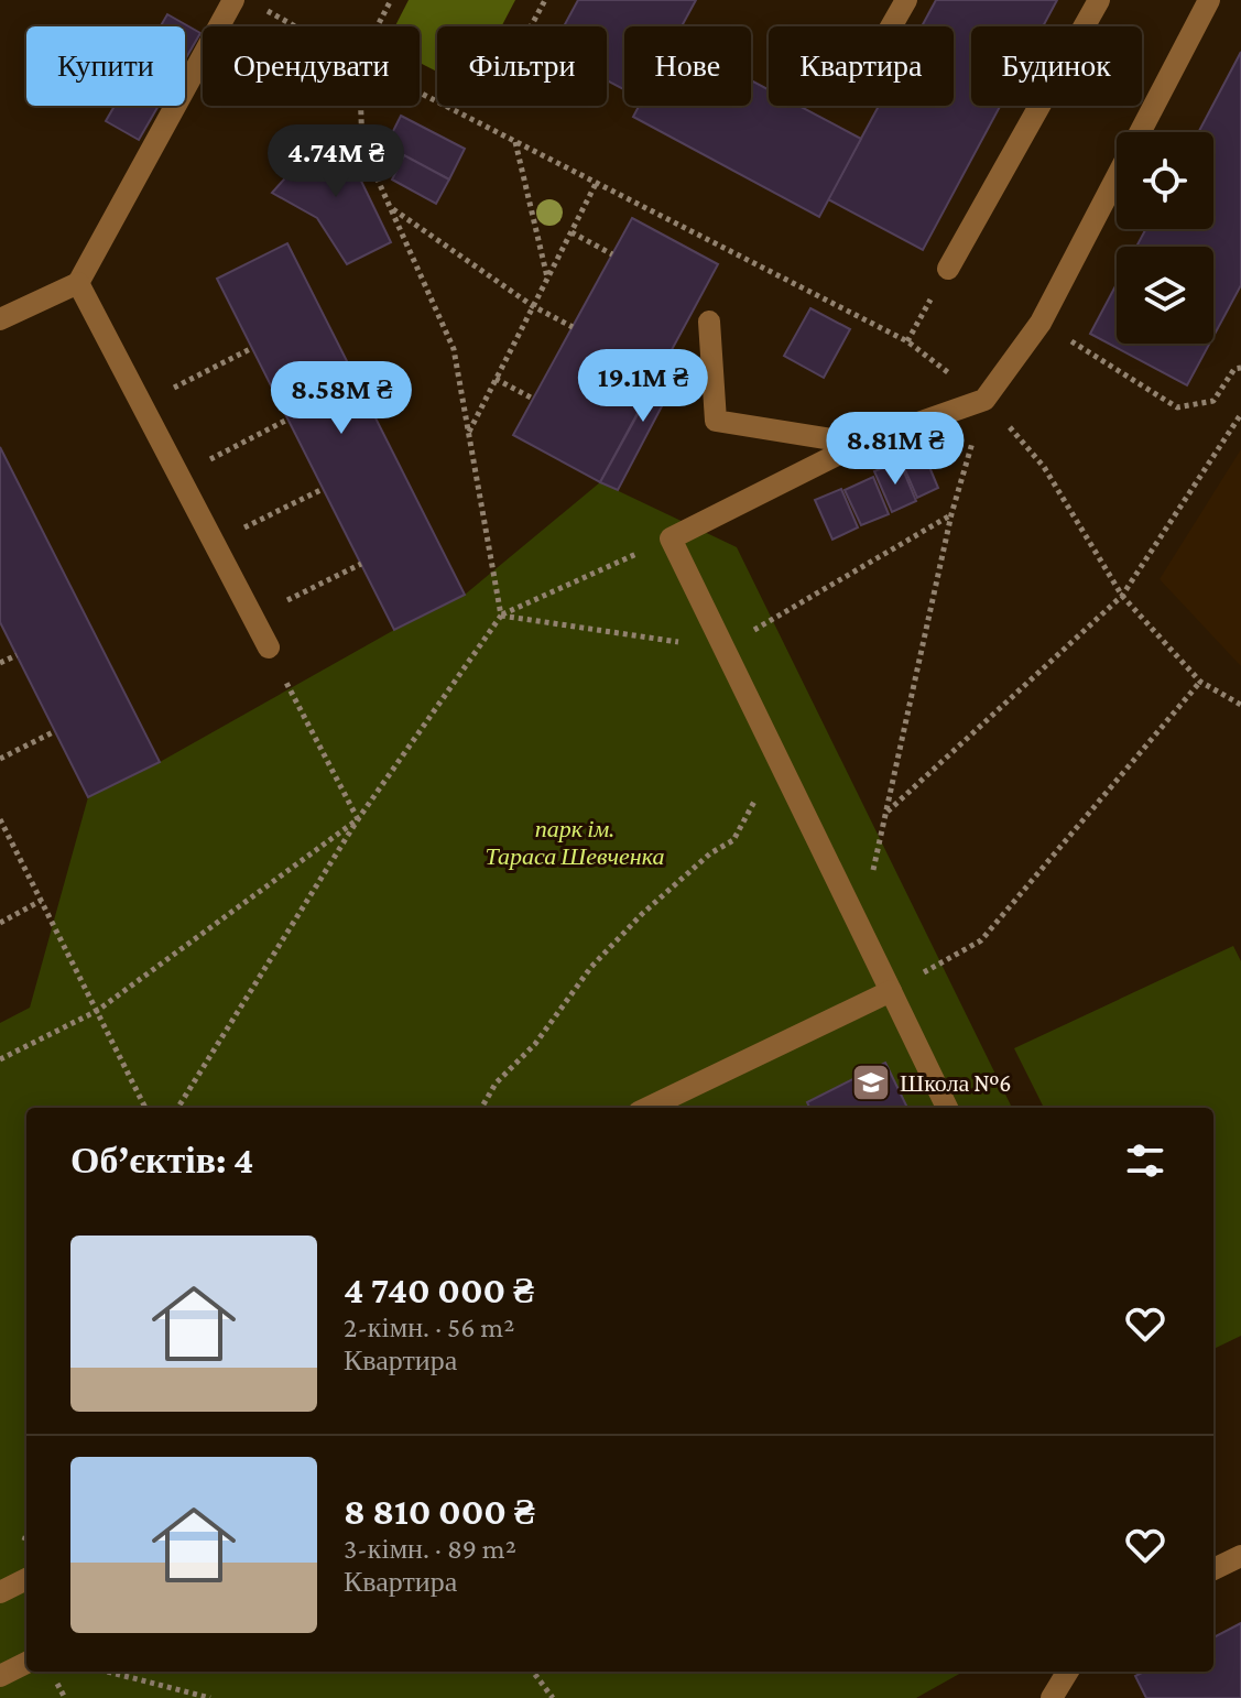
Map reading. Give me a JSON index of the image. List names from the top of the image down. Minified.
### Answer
{"parks":["парк ім. Тараса Шевченка"],"places":{"school or university":["Школа №6"]},"page":{"chip":["Купити","Орендувати","Фільтри","Нове","Квартира","Будинок"],"price":["4.74M ₴","19.1M ₴","8.58M ₴","8.81M ₴"],"heading":"Об’єктів: 4","list":[{"name":"4 740 000 ₴","note":"2-кімн. · 56 m² · Квартира"},{"name":"8 810 000 ₴","note":"3-кімн. · 89 m² · Квартира"}]}}
